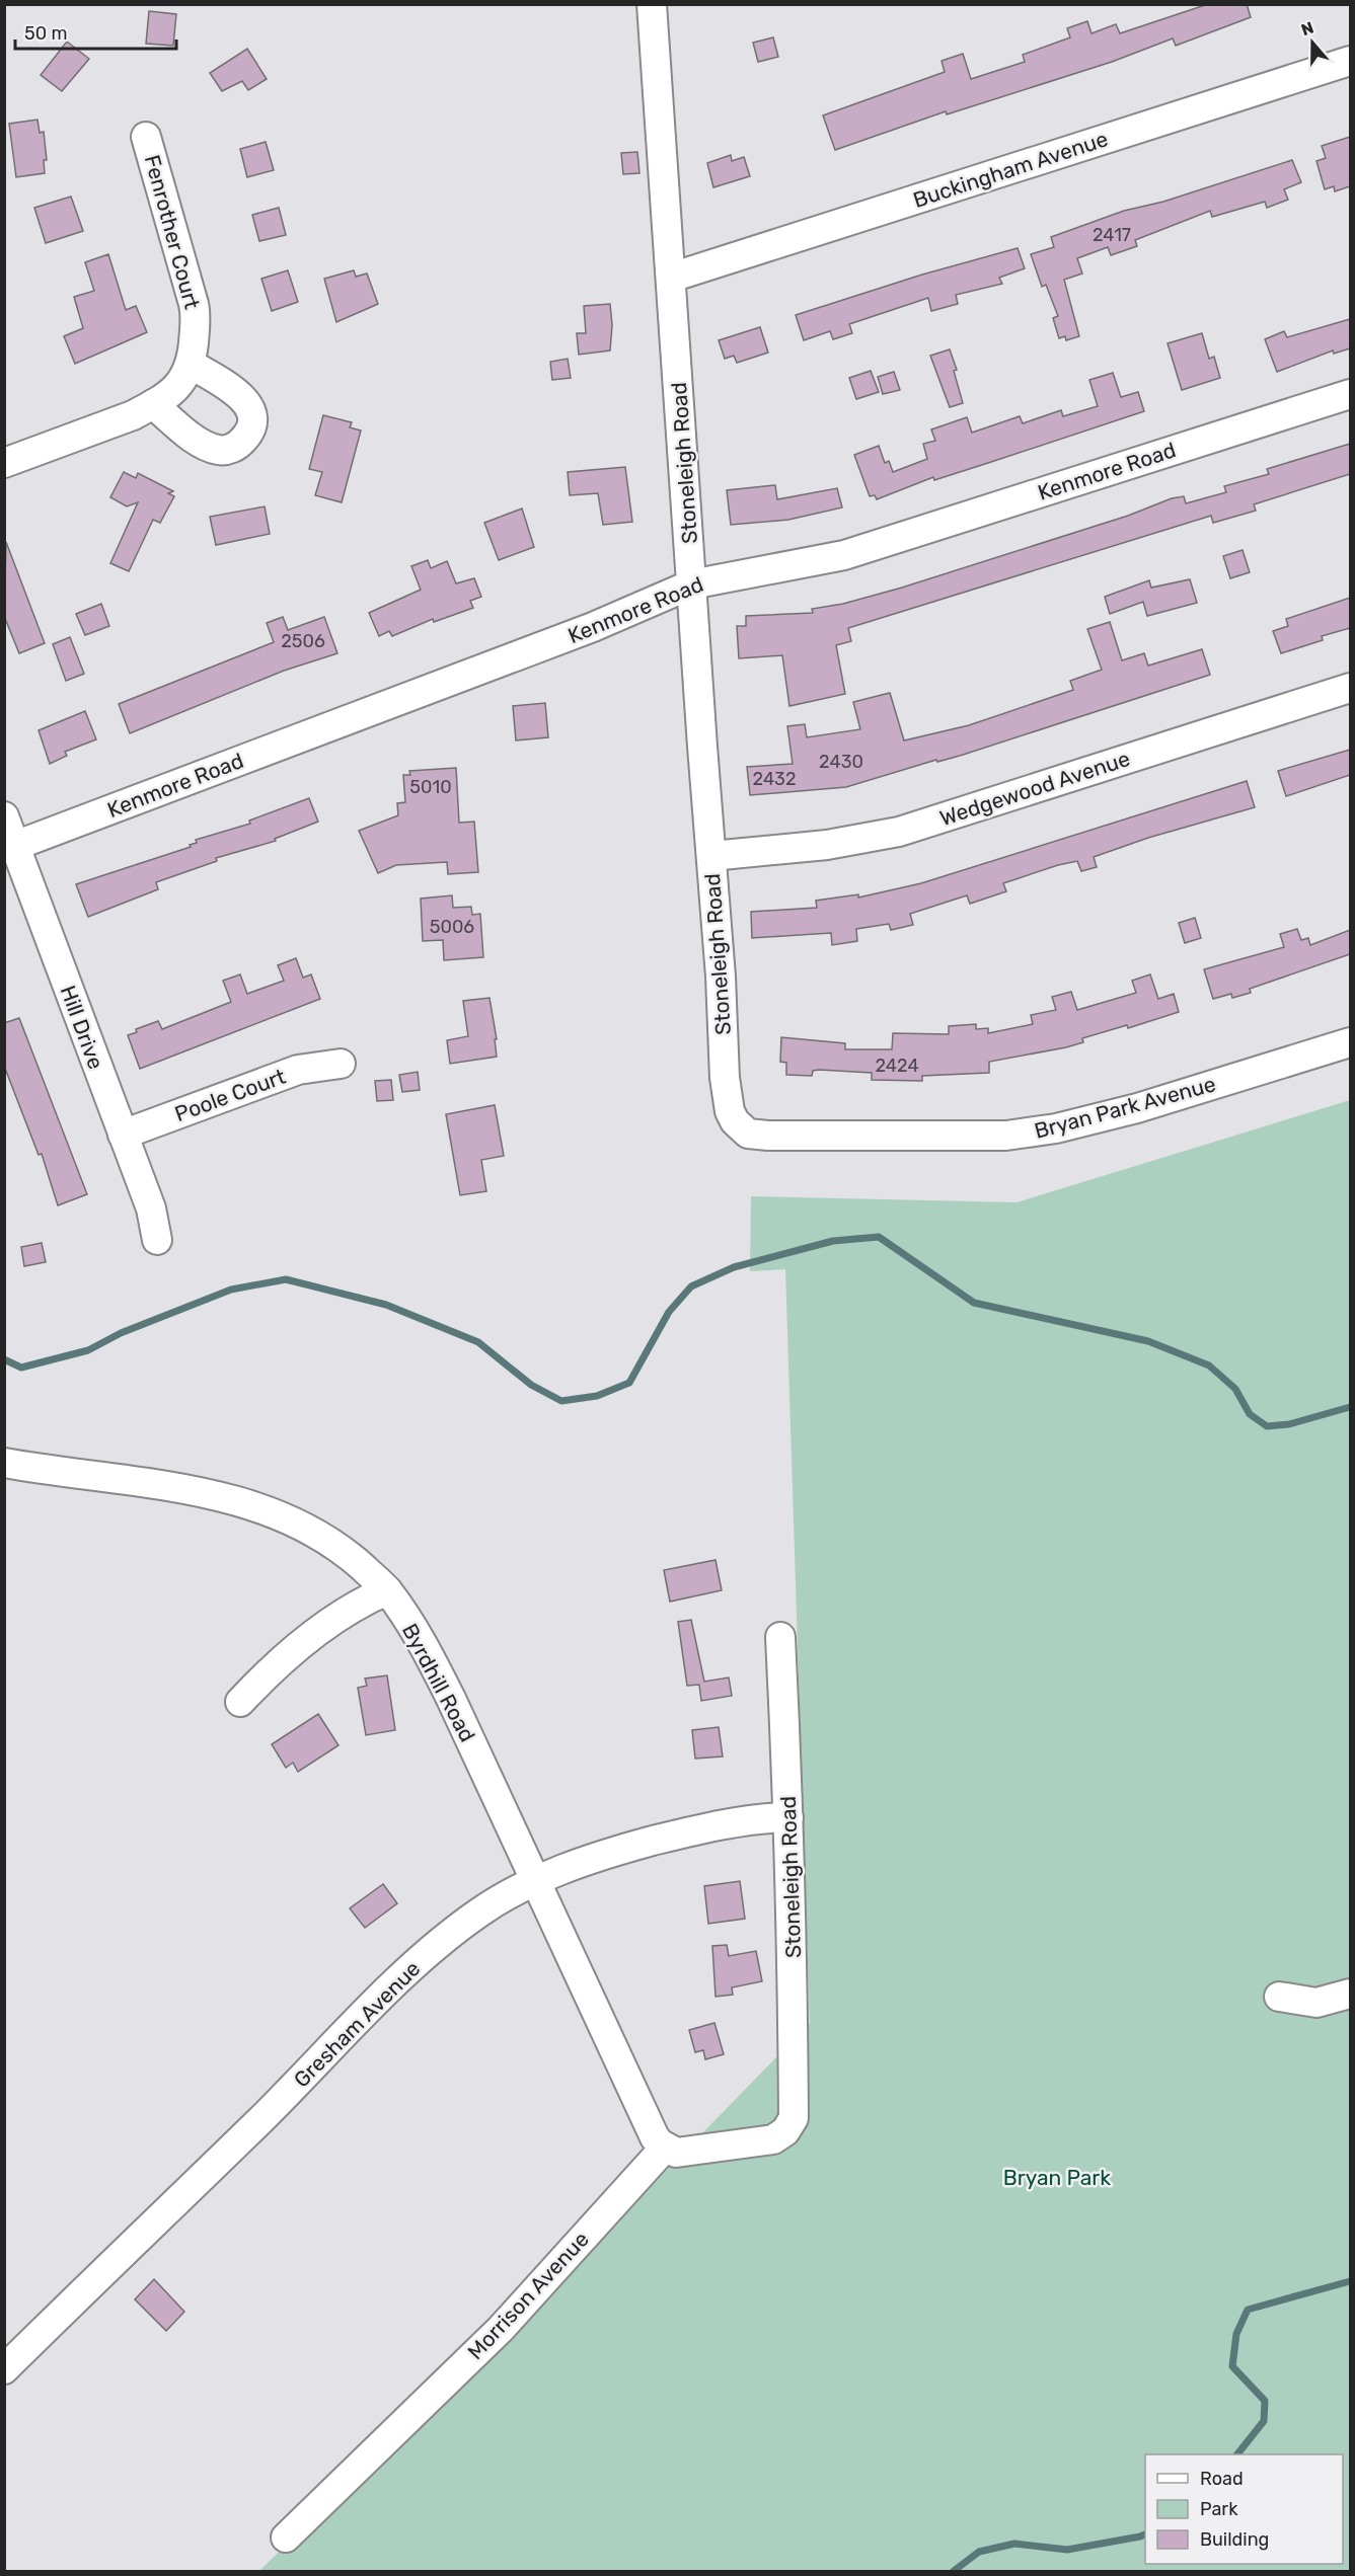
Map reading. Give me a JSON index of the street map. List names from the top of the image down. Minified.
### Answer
{"streets":{"street":["Buckingham Avenue","Fenrother Court","Stoneleigh Road","Kenmore Road","Wedgewood Avenue","Hill Drive","Poole Court","Bryan Park Avenue","Byrdhill Road","Gresham Avenue","Morrison Avenue"]},"crossings":[["Buckingham Avenue","Stoneleigh Road"],["Stoneleigh Road","Kenmore Road"],["Stoneleigh Road","Wedgewood Avenue"],["Stoneleigh Road","Bryan Park Avenue"],["Stoneleigh Road","Byrdhill Road"],["Stoneleigh Road","Gresham Avenue"],["Stoneleigh Road","Morrison Avenue"],["Kenmore Road","Hill Drive"],["Hill Drive","Poole Court"],["Byrdhill Road","Gresham Avenue"],["Byrdhill Road","Morrison Avenue"]],"parks":["Bryan Park"],"house_numbers":["2417","2506","2430","2432","5010","5006","2424"],"legend":["Road","Park","Building"],"scale_bar":"50 m","north":"top"}
